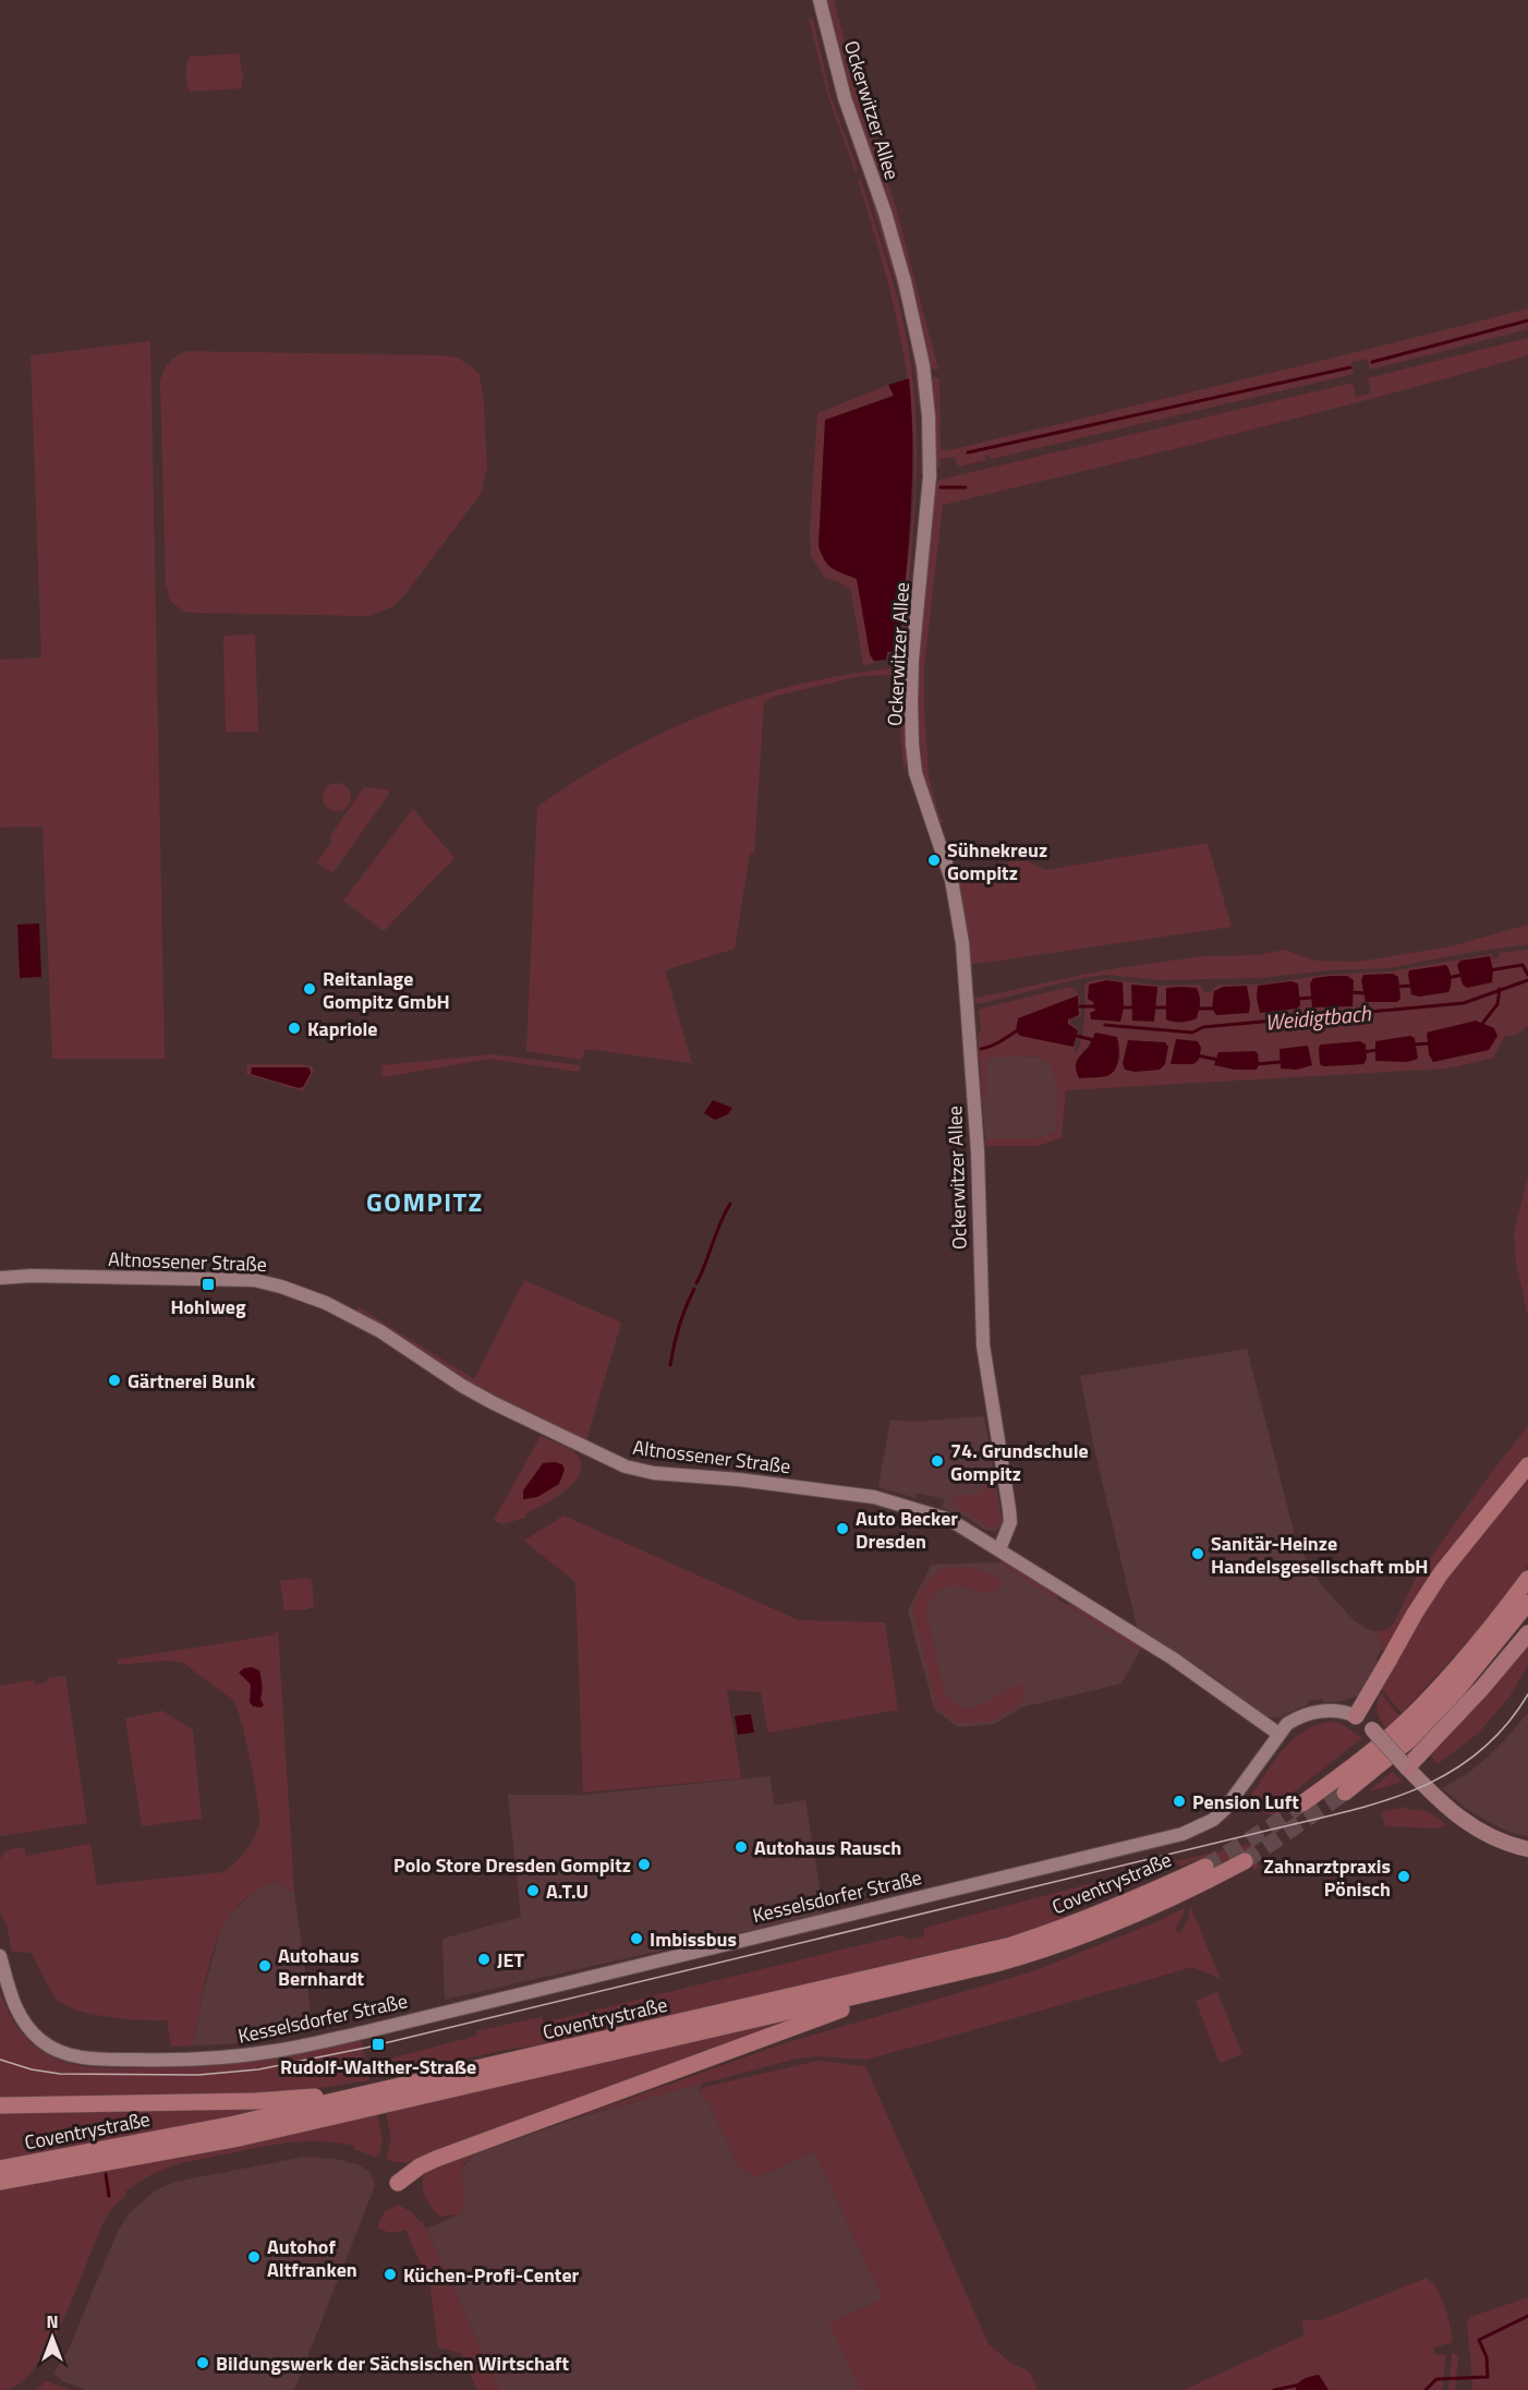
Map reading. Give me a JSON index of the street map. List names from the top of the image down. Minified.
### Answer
{"streets":{"highway":["Coventrystraße"],"street":["Ockerwitzer Allee","Altnossener Straße","Kesselsdorfer Straße"]},"crossings":[["Ockerwitzer Allee","Altnossener Straße"],["Altnossener Straße","Kesselsdorfer Straße"]],"districts":["GOMPITZ"],"water":["Weidigtbach"],"places":{"other":["Sühnekreuz Gompitz","Reitanlage Gompitz GmbH","Kapriole","Gärtnerei Bunk","74. Grundschule Gompitz","Auto Becker Dresden","Sanitär-Heinze Handelsgesellschaft mbH","Pension Luft","Autohaus Rausch","Polo Store Dresden Gompitz","Zahnarztpraxis Pönisch","A.T.U","Imbissbus","JET","Autohaus Bernhardt","Autohof Altfranken","Küchen-Profi-Center","Bildungswerk der Sächsischen Wirtschaft"],"transit":["Hohlweg","Rudolf-Walther-Straße"]},"north":"top"}
